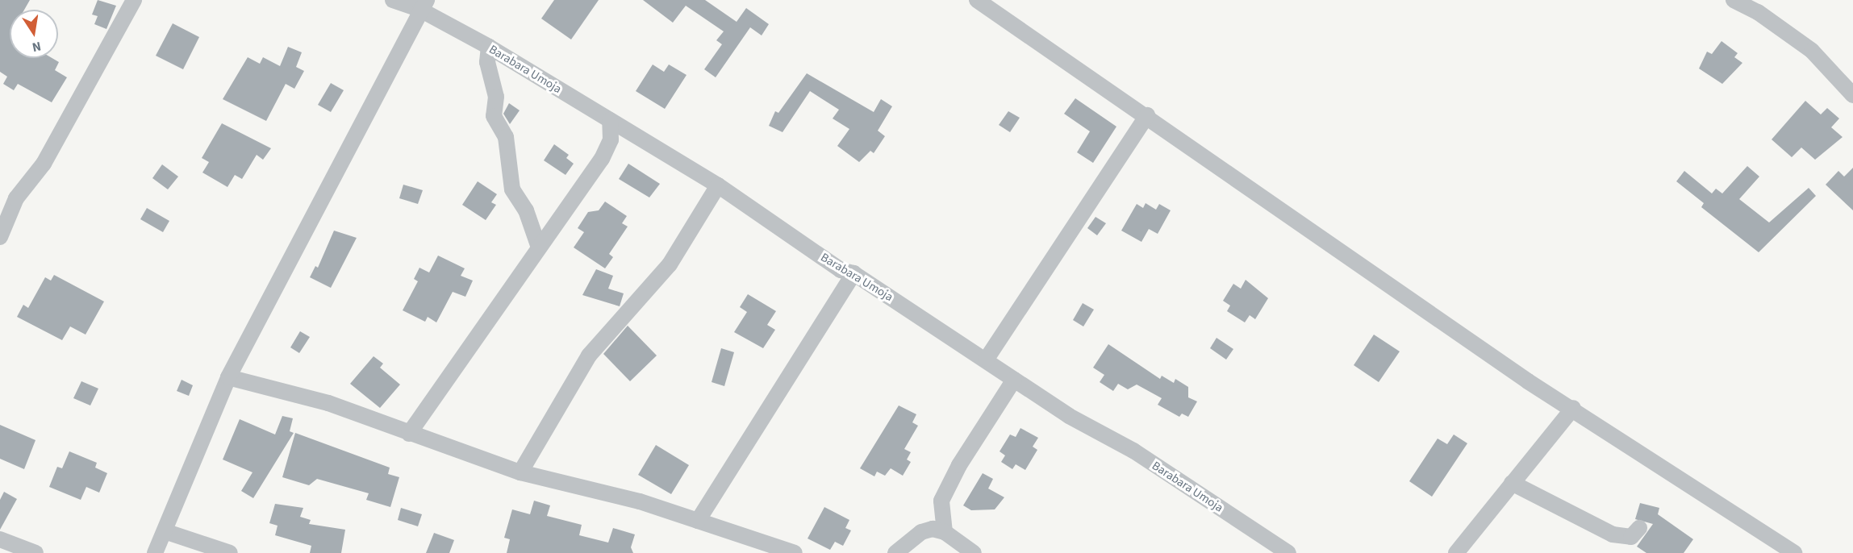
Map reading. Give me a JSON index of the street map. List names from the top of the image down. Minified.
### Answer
{"streets":{"street":["Barabara Umoja"]},"north":"bottom"}
